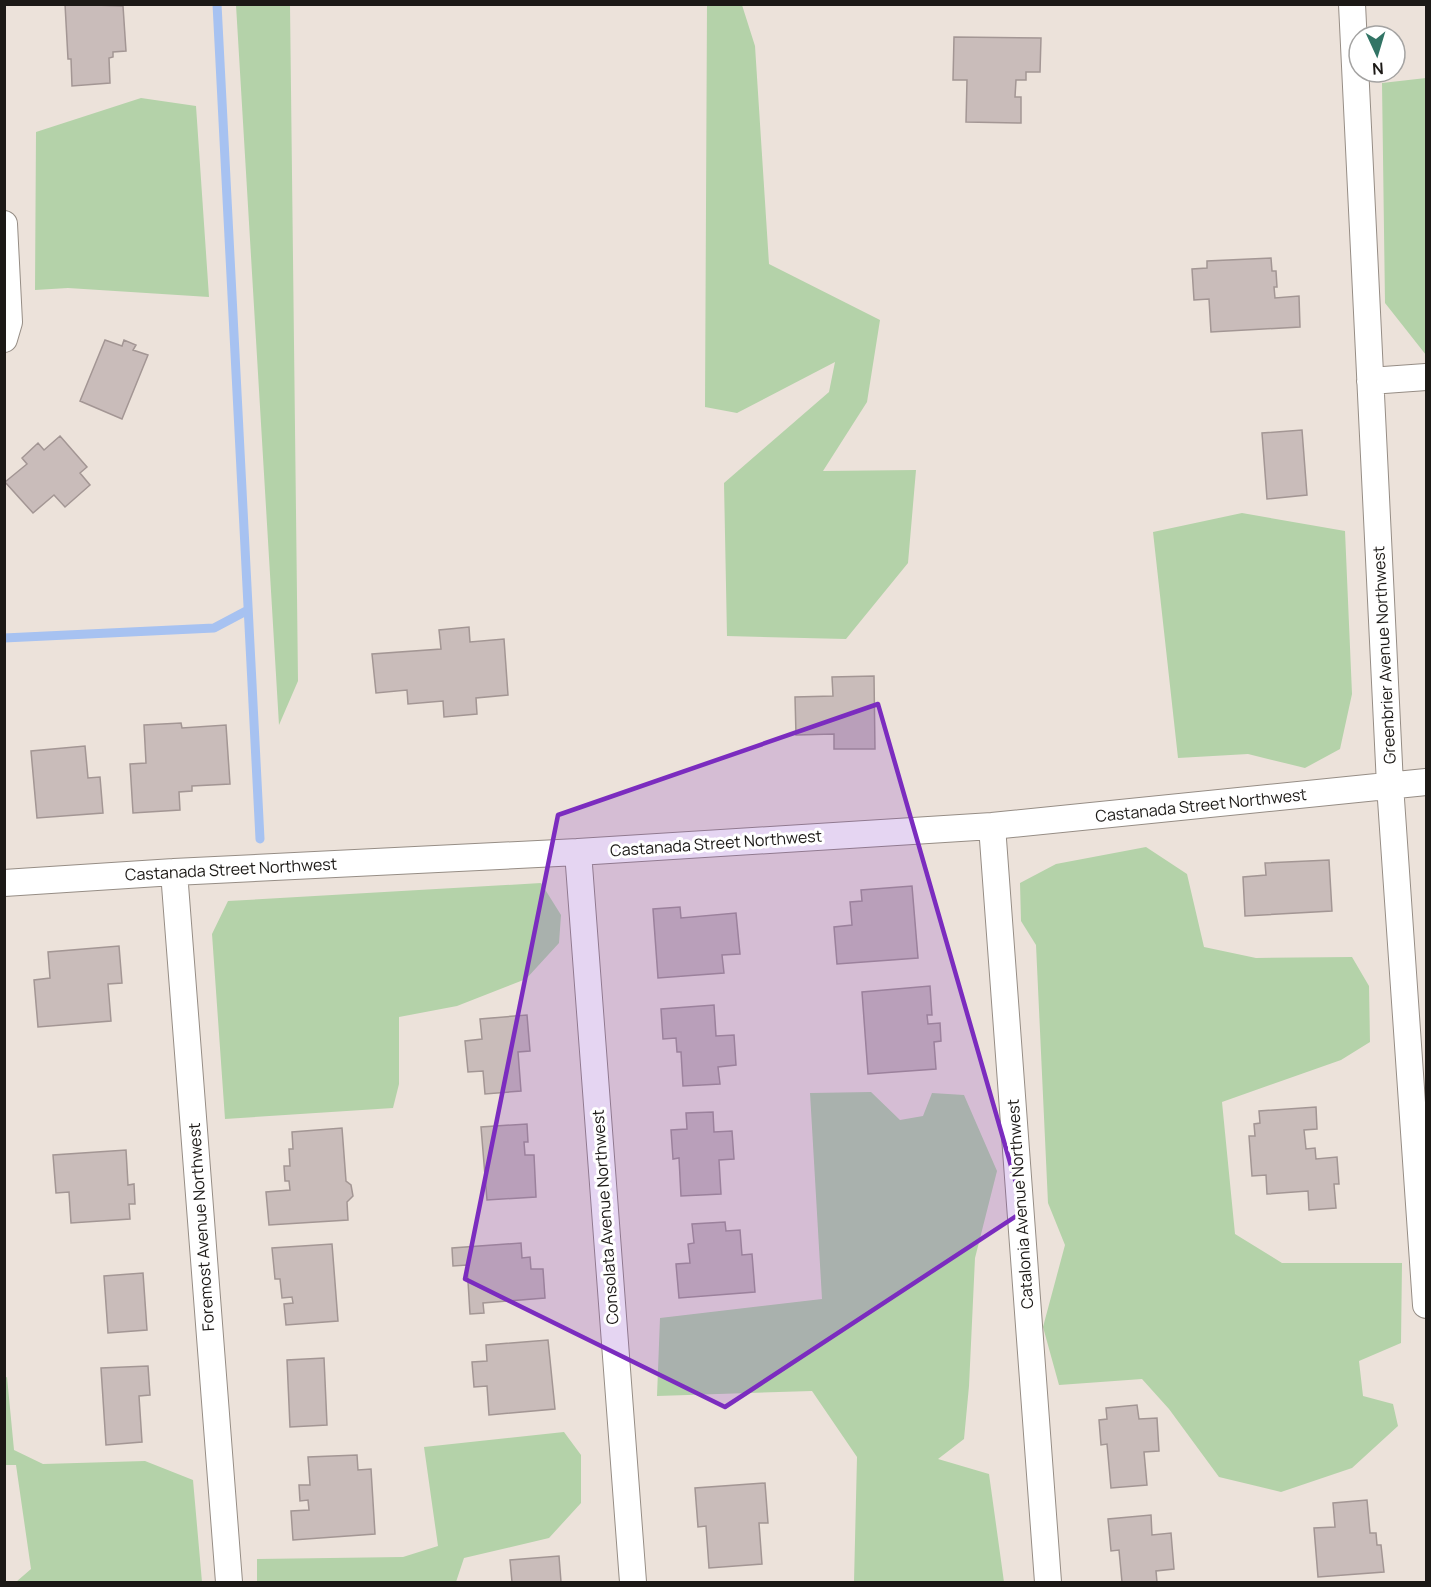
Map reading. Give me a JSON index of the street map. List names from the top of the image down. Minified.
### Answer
{"streets":{"street":["Greenbrier Avenue Northwest","Castanada Street Northwest","Catalonia Avenue Northwest","Consolata Avenue Northwest","Foremost Avenue Northwest"]},"crossings":[["Greenbrier Avenue Northwest","Castanada Street Northwest"],["Castanada Street Northwest","Catalonia Avenue Northwest"],["Castanada Street Northwest","Consolata Avenue Northwest"],["Castanada Street Northwest","Foremost Avenue Northwest"]],"north":"bottom"}
